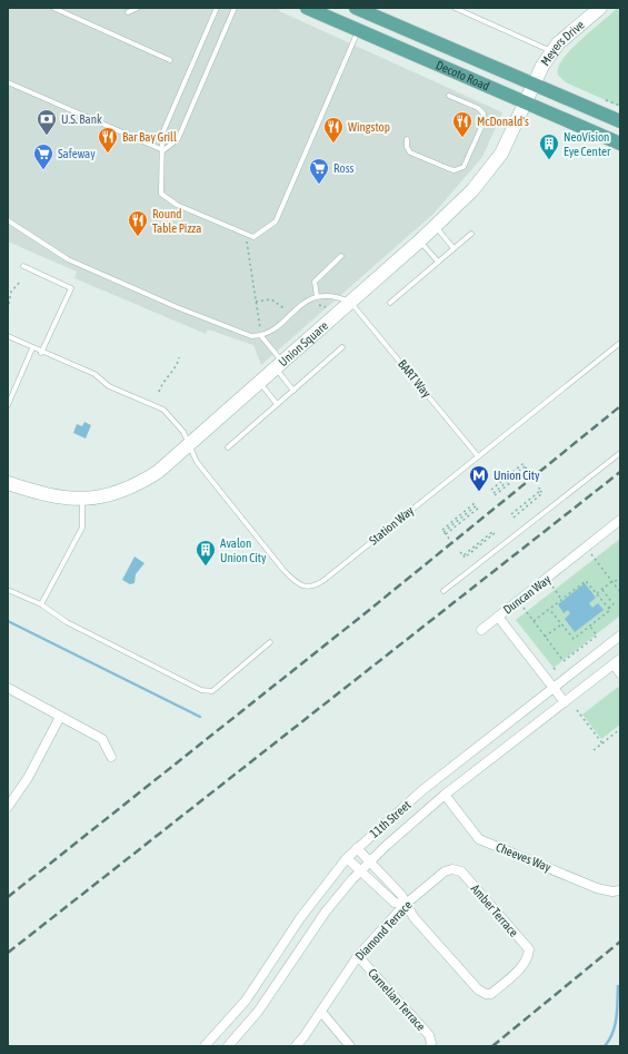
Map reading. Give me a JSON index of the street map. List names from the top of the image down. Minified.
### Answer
{"streets":{"main road":["Decoto Road"],"street":["Meyers Drive","Union Square","Duncan Way","11th Street","Cheeves Way","Amber Terrace","Diamond Terrace","Carnelian Terrace"],"lane":["BART Way","Station Way"]},"crossings":[["Meyers Drive","Decoto Road"],["Meyers Drive","Union Square"],["Decoto Road","Union Square"],["Union Square","BART Way"],["Union Square","Station Way"],["BART Way","Station Way"],["Duncan Way","11th Street"],["11th Street","Cheeves Way"],["Amber Terrace","Diamond Terrace"],["Diamond Terrace","Carnelian Terrace"]],"places":{"bank":["U.S. Bank"],"restaurant":["McDonald's","Wingstop","Bar Bay Grill","Round Table Pizza"],"building":["NeoVision Eye Center","Avalon Union City"],"supermarket":["Safeway","Ross"],"metro station":["Union City"]}}
